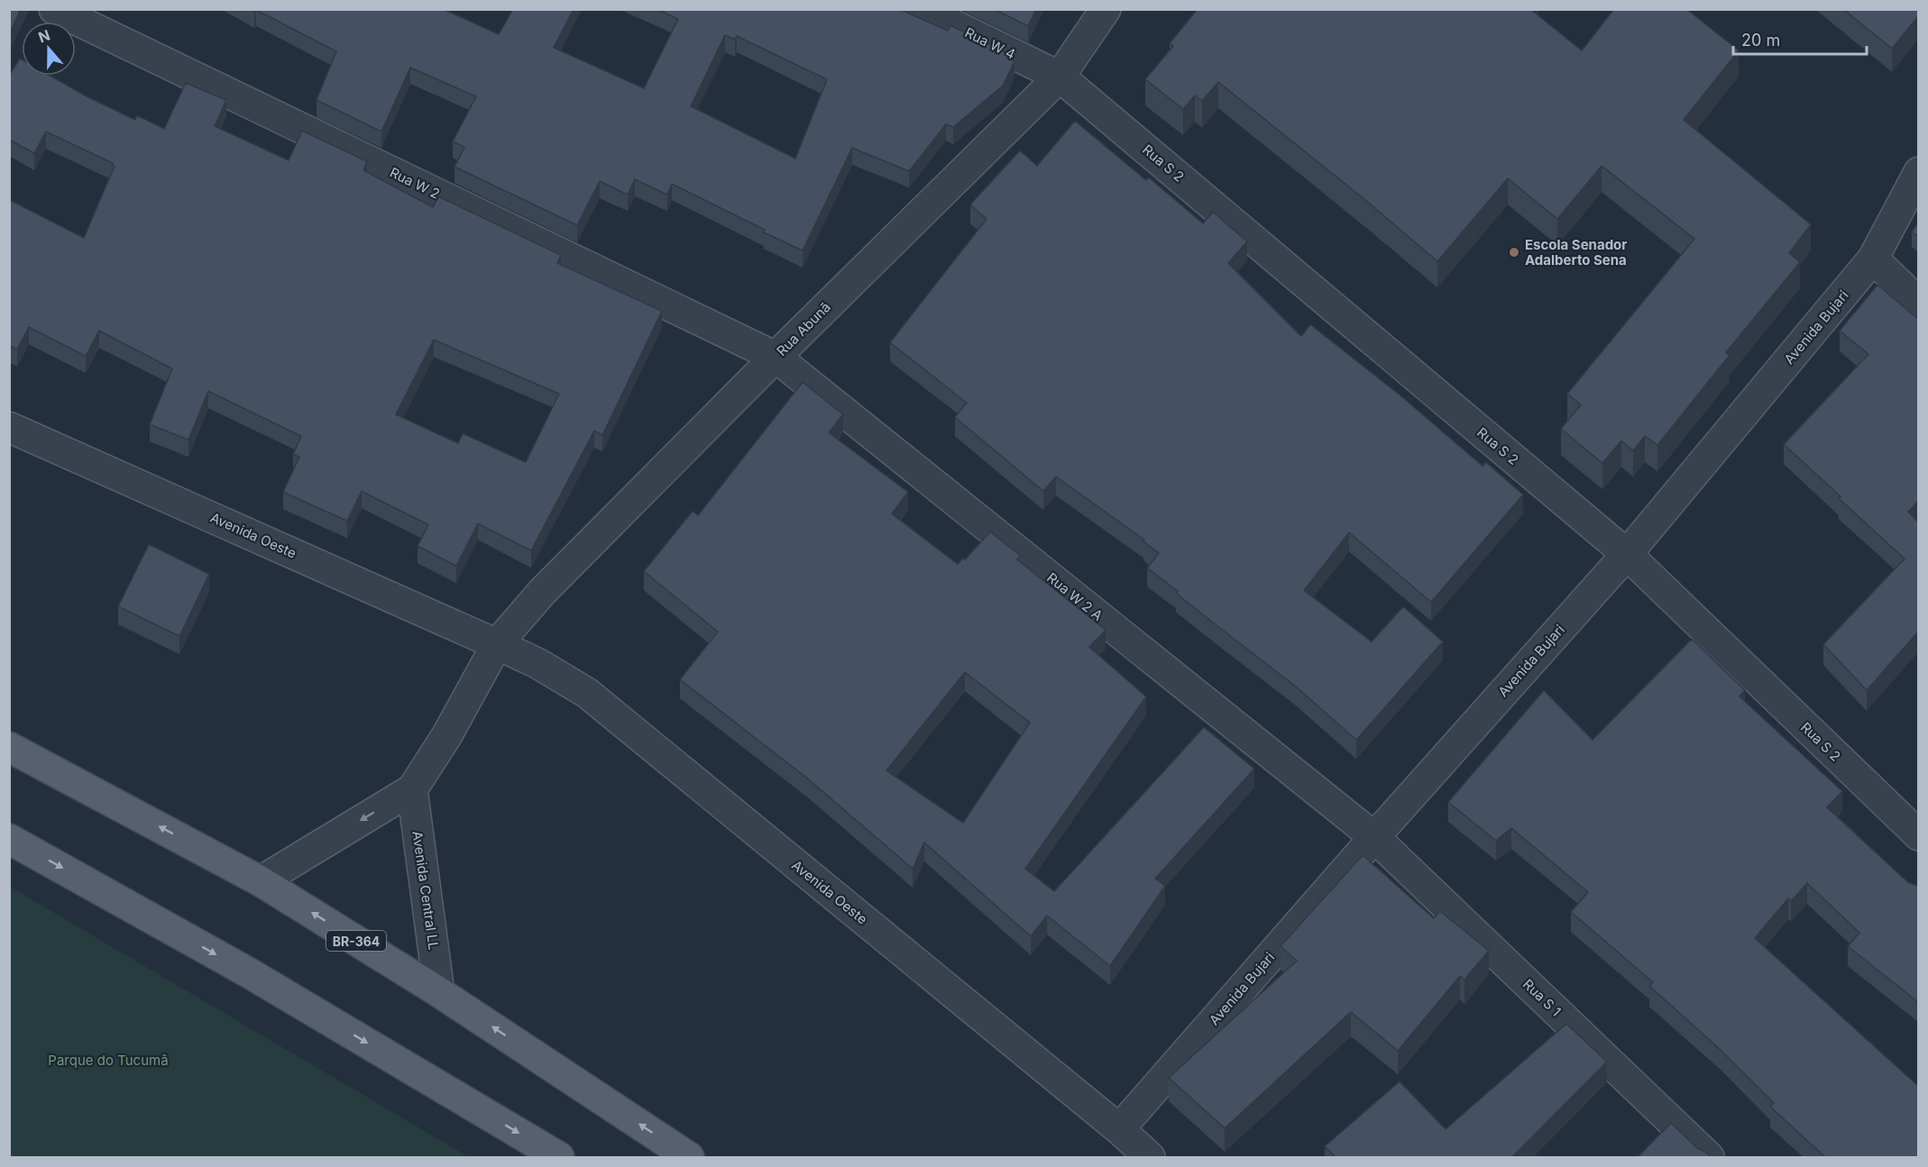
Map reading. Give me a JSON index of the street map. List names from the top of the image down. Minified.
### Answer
{"streets":{"main road":["BR-364"],"street":["Rua W 4","Rua S 2","Rua W 2","Avenida Bujari","Rua Abunã","Avenida Oeste","Rua W 2 A","Avenida Central LL","Rua S 1"]},"crossings":[["Rua W 4","Rua S 2"],["Rua W 4","Rua Abunã"],["Rua S 2","Avenida Bujari"],["Rua S 2","Rua Abunã"],["Rua W 2","Rua Abunã"],["Rua W 2","Rua W 2 A"],["Avenida Bujari","Avenida Oeste"],["Avenida Bujari","Rua W 2 A"],["Avenida Bujari","Rua S 1"],["Rua Abunã","Avenida Oeste"],["Rua Abunã","Rua W 2 A"],["Rua W 2 A","Rua S 1"],["Avenida Central LL","BR-364"]],"parks":["Parque do Tucumã"],"places":["Escola Senador Adalberto Sena"],"scale_bar":"20 m","north":"top"}
